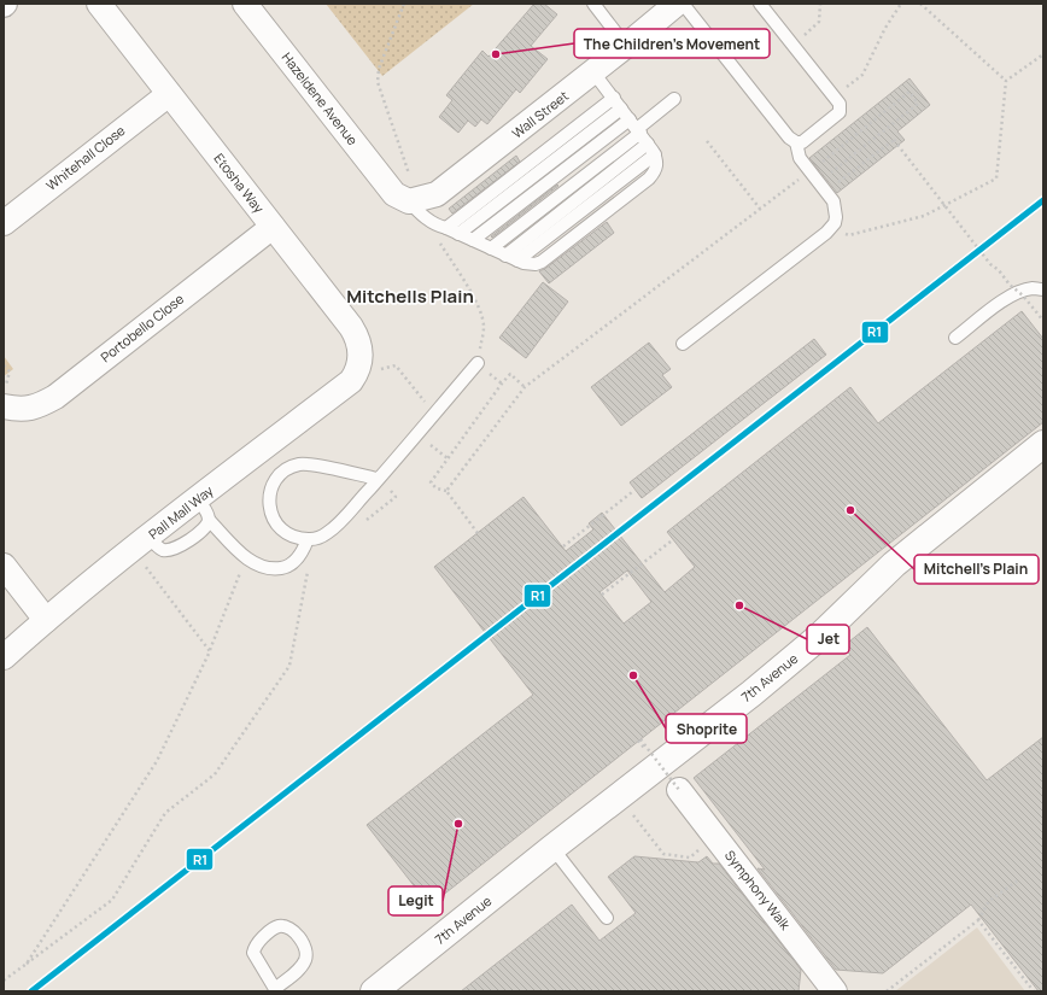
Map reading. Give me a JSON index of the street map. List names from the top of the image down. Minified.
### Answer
{"streets":{"street":["Hazeldene Avenue","Wall Street","Whitehall Close","Etosha Way","Portobello Close","Pall Mall Way","7th Avenue","Symphony Walk"]},"crossings":[["Hazeldene Avenue","Wall Street"],["Whitehall Close","Etosha Way"],["Etosha Way","Portobello Close"],["Etosha Way","Pall Mall Way"]],"districts":["Mitchells Plain"],"places":["The Children's Movement","Mitchell's Plain","Jet","Shoprite","Legit"],"lines":["transit line R1"]}
